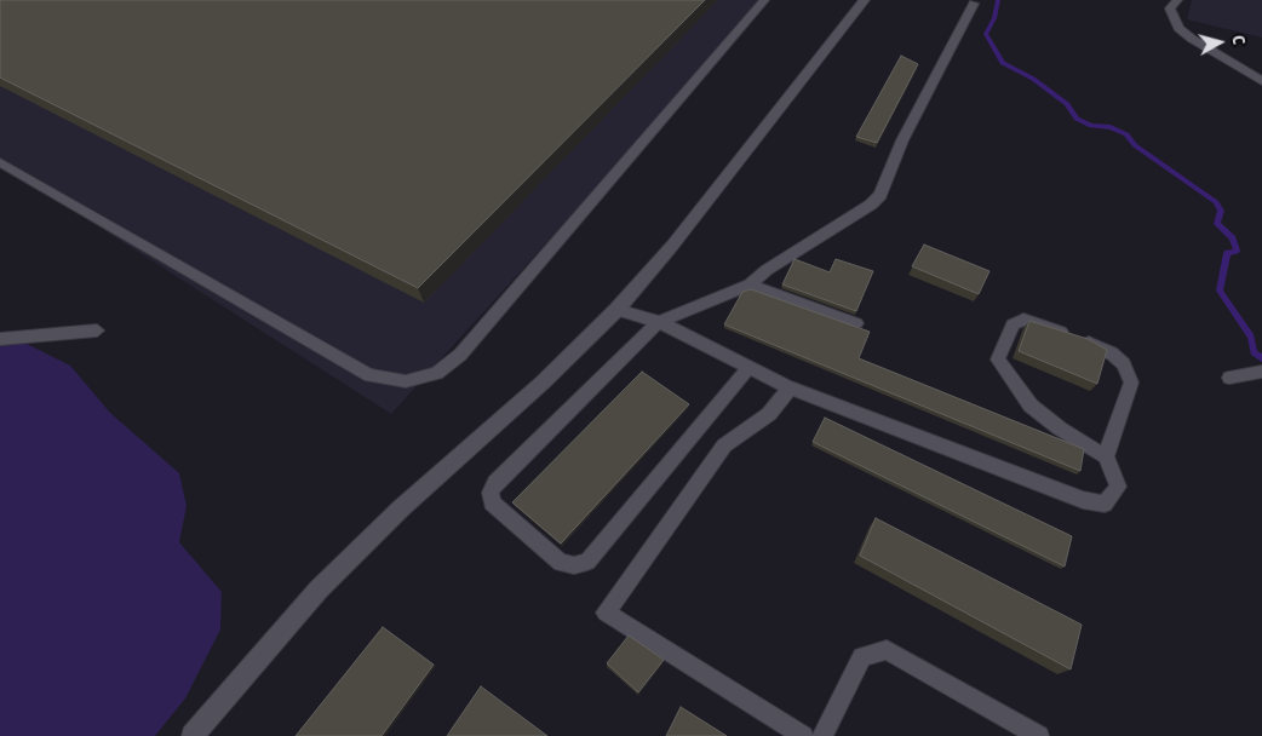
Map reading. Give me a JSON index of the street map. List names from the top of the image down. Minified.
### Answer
{"north":"right"}
